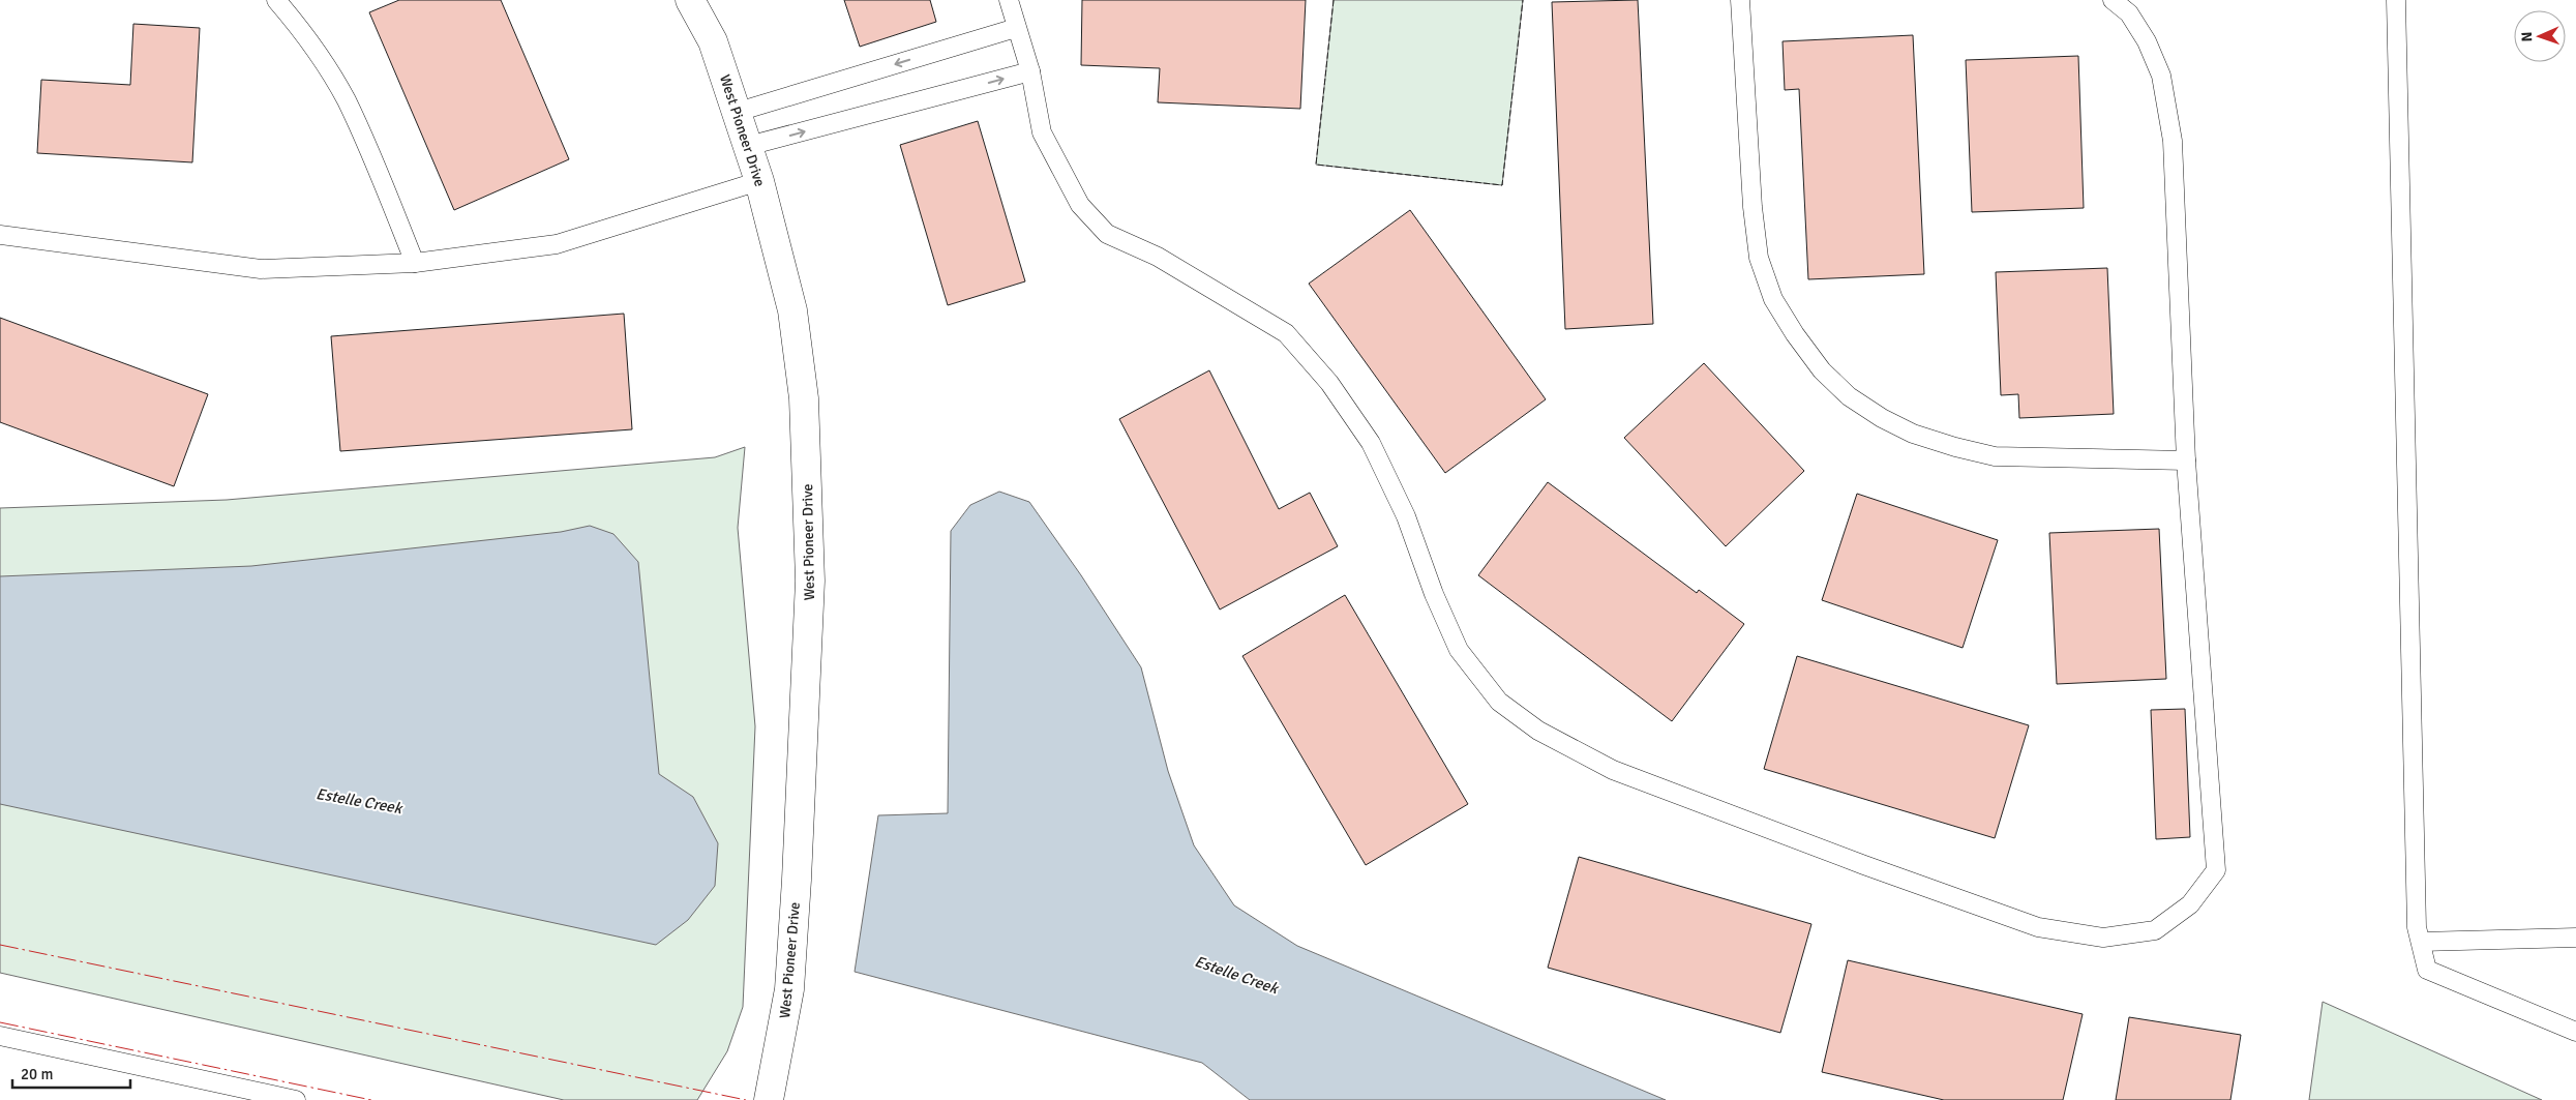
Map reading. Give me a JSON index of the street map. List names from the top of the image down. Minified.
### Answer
{"streets":{"street":["West Pioneer Drive"]},"water":["Estelle Creek"],"scale_bar":"20 m","north":"left"}
